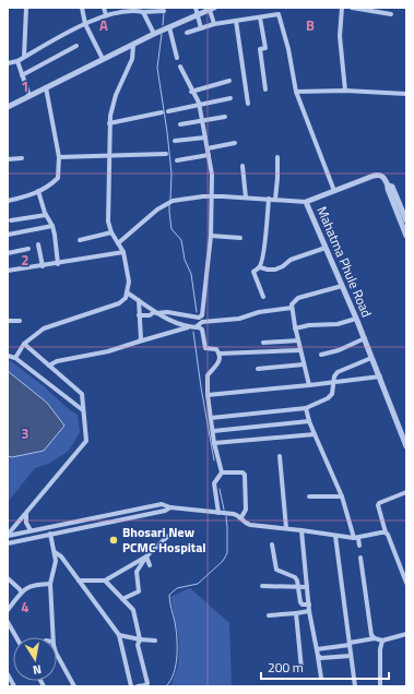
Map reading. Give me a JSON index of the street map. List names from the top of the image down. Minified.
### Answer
{"streets":{"street":["Mahatma Phule Road"]},"places":["Bhosari New PCMC Hospital"],"scale_bar":"200 m","north":"bottom","grid":{"columns":["A","B"],"rows":["1","2","3","4"]}}
